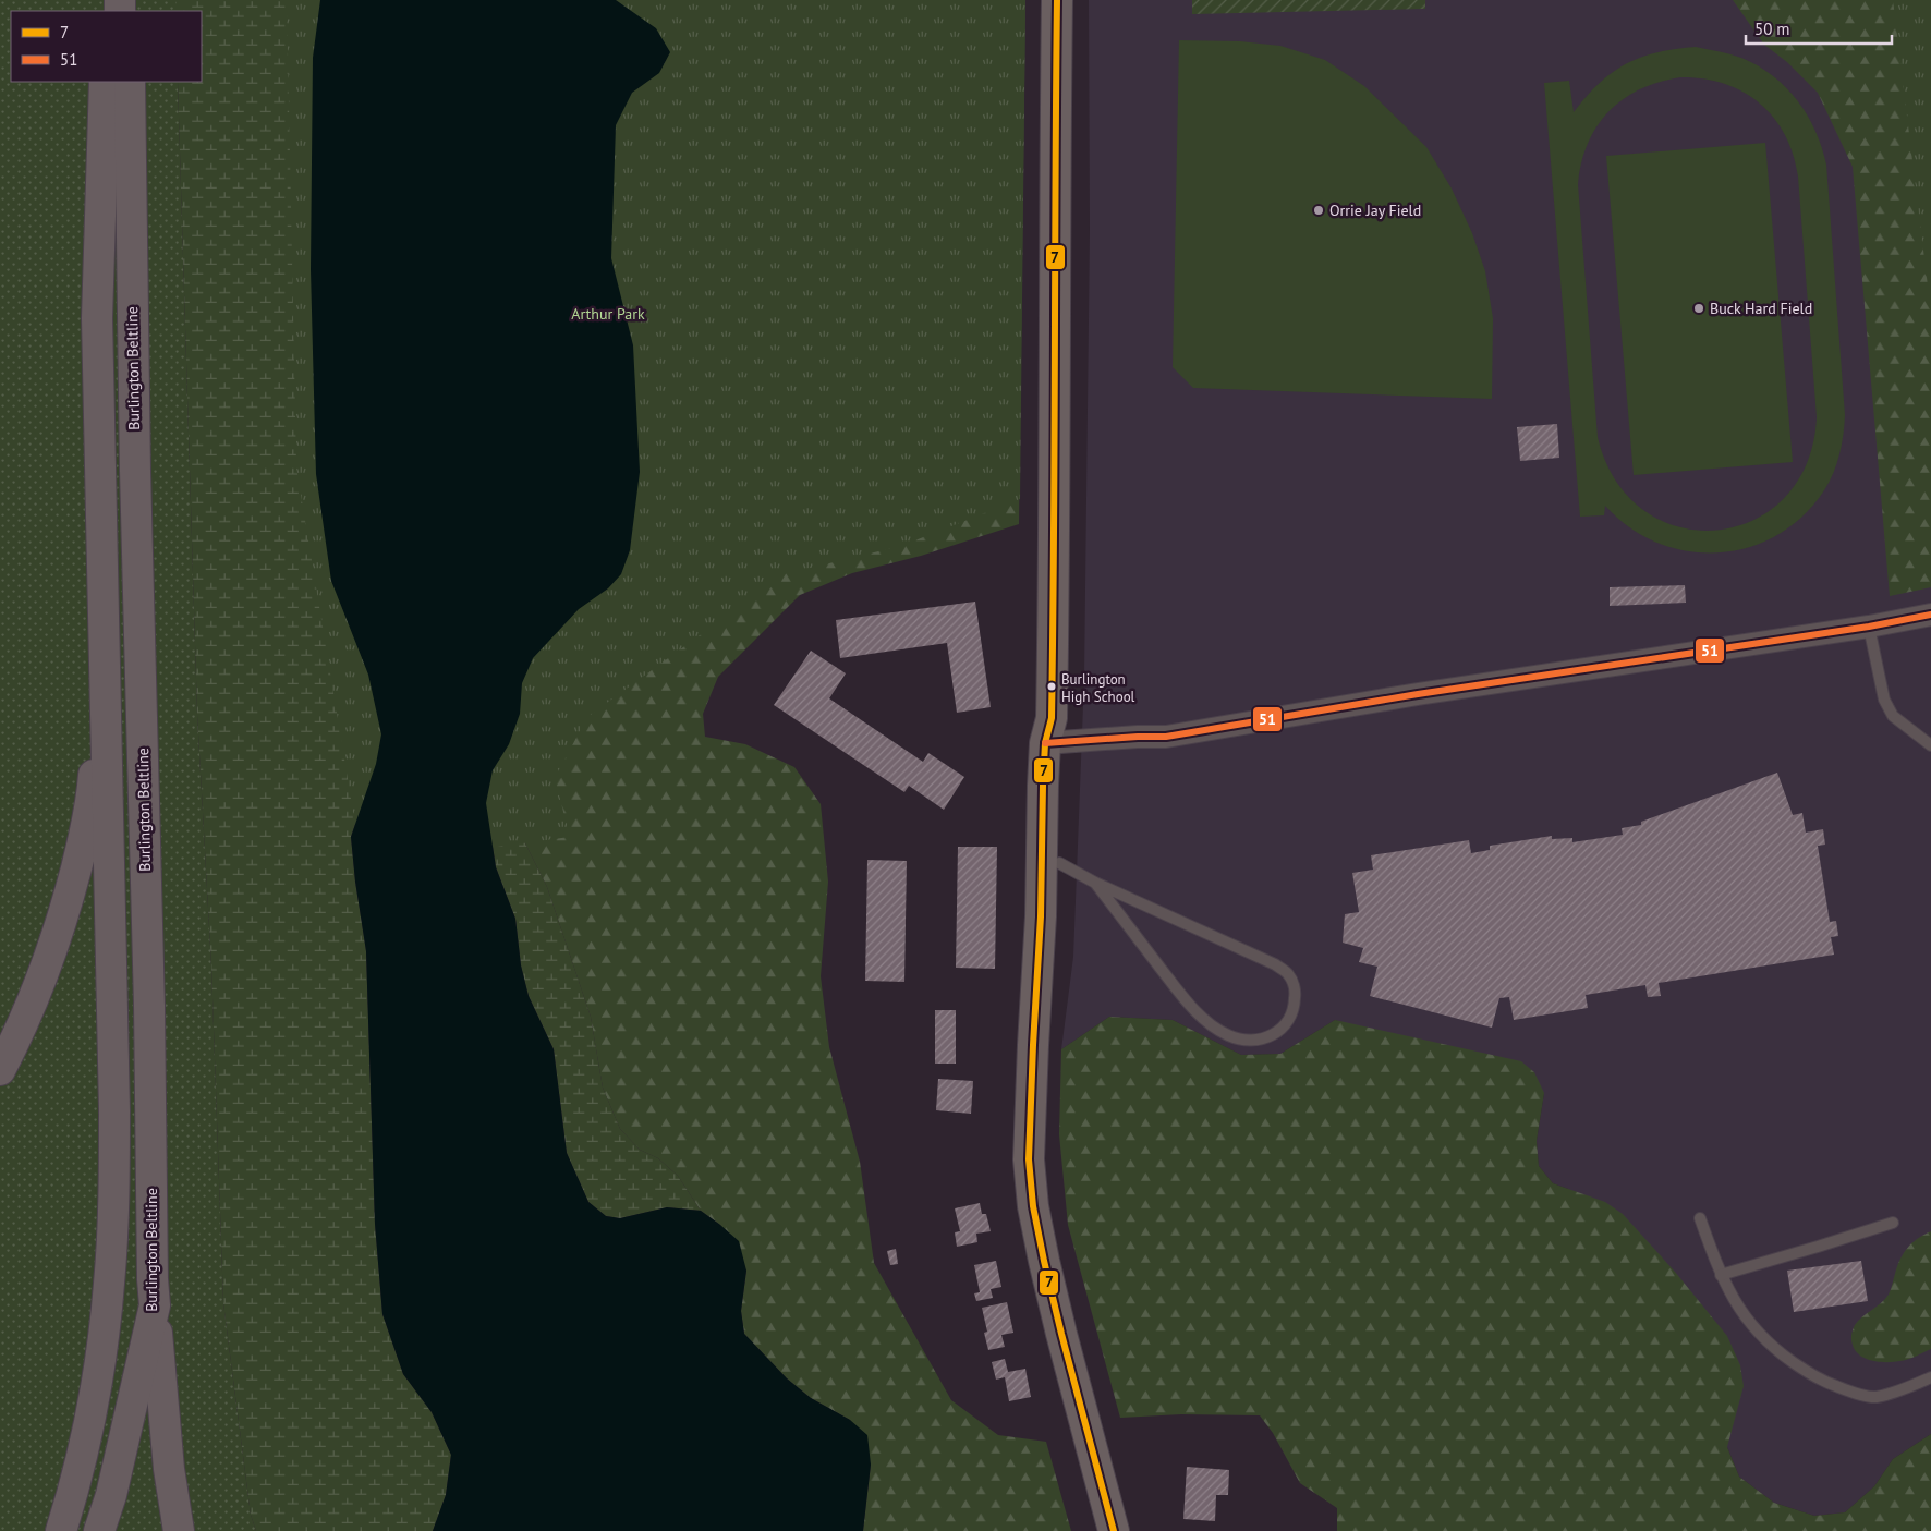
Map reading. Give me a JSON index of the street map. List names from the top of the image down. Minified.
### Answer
{"streets":{"main road":["Burlington Beltline"]},"parks":["Arthur Park"],"places":["Orrie Jay Field","Buck Hard Field","Burlington High School"],"lines":["transit line 7","transit line 51"],"legend":["7","51"],"scale_bar":"50 m"}
